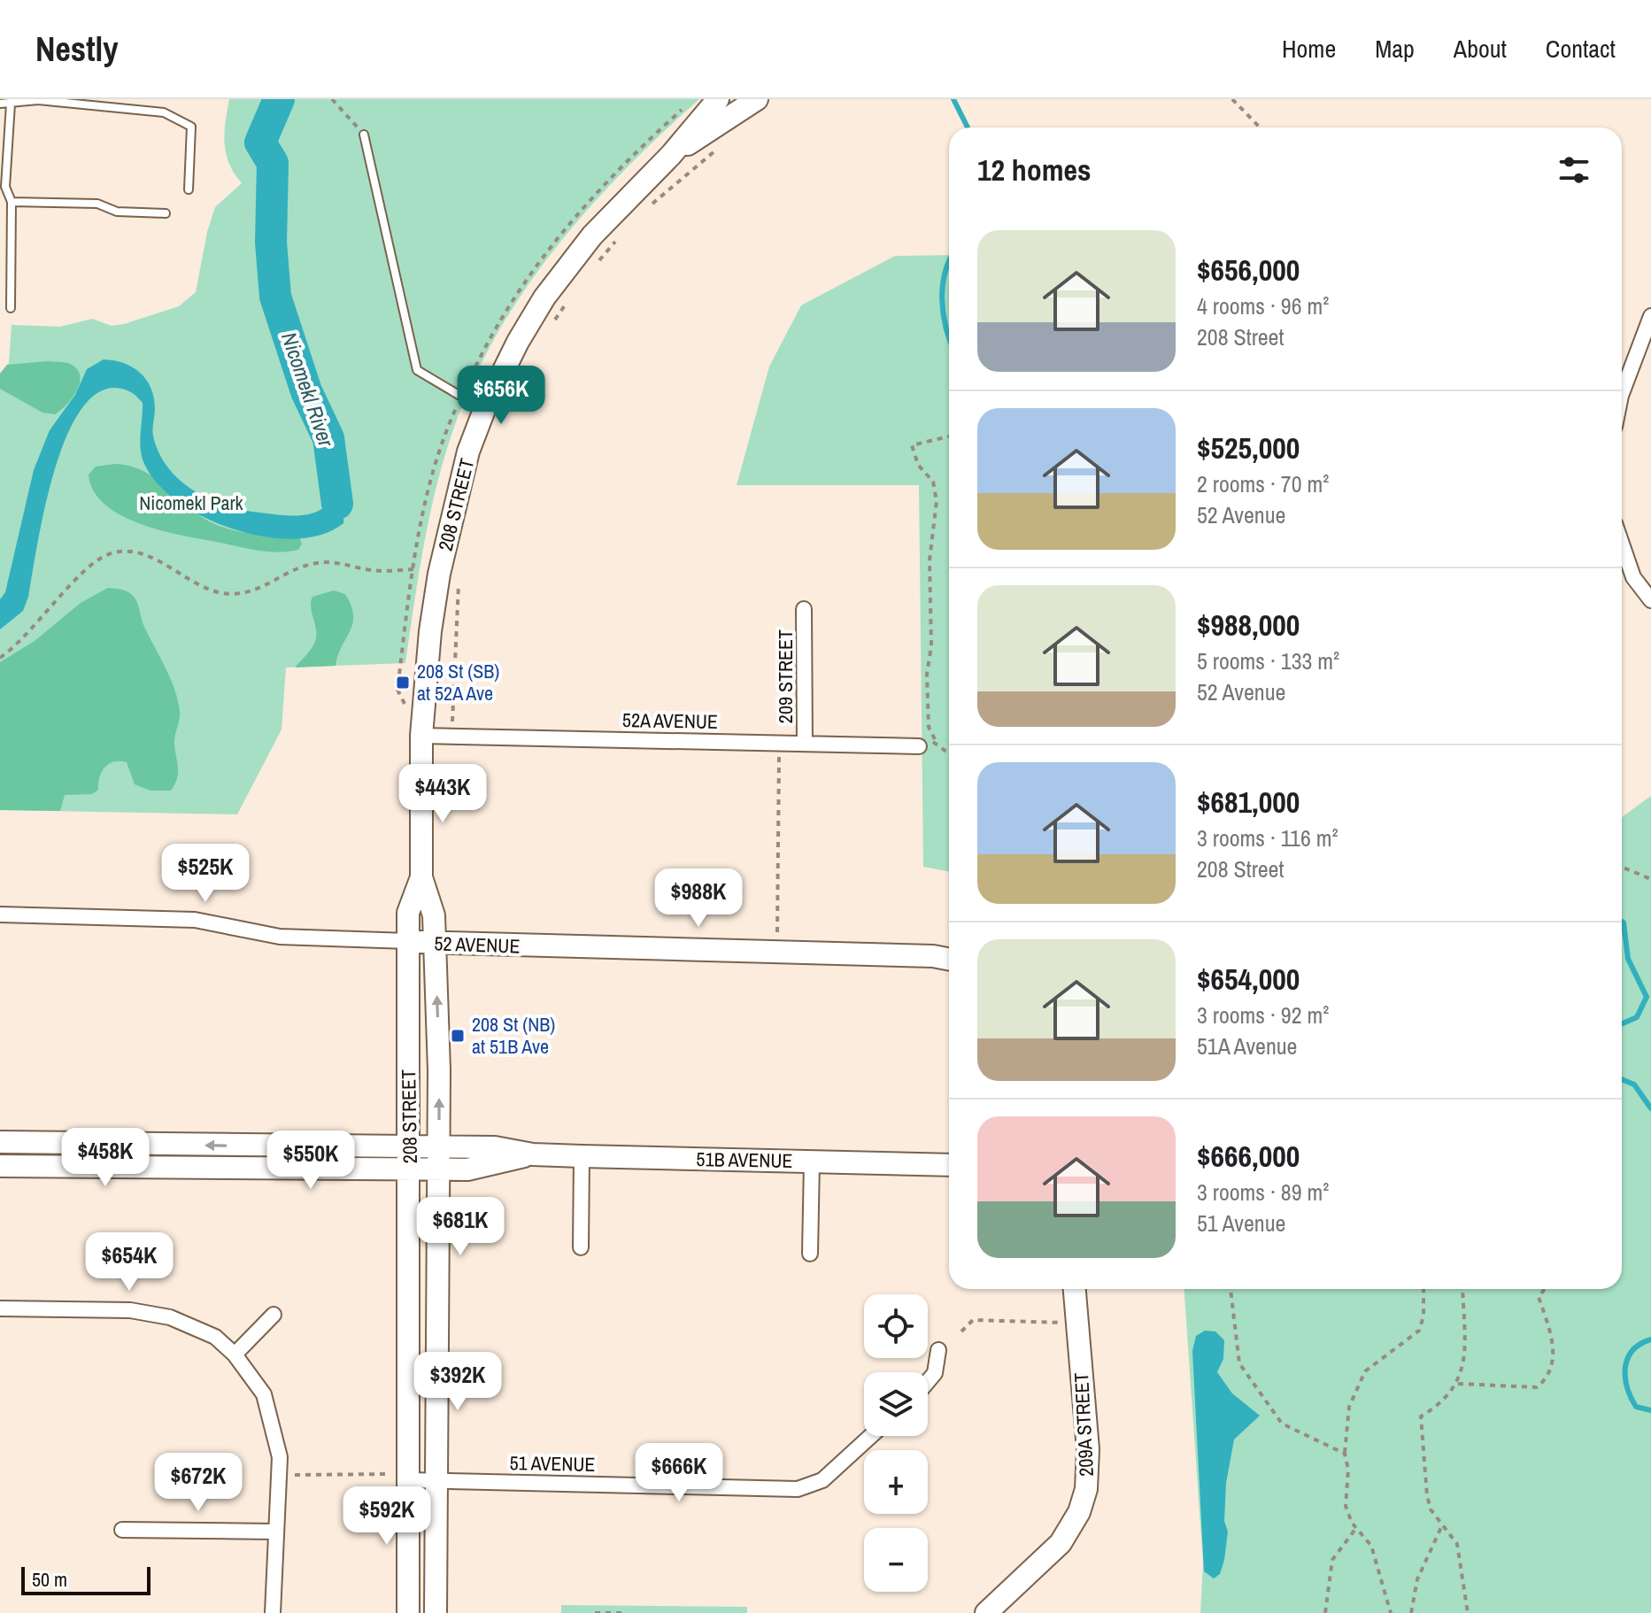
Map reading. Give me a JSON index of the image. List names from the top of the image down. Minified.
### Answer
{"streets":{"main road":["208 STREET","52 AVENUE","51B AVENUE","209A STREET"],"street":["209 STREET","52A AVENUE","51 AVENUE"]},"crossings":[["208 STREET","52A AVENUE"],["208 STREET","52 AVENUE"],["208 STREET","51B AVENUE"],["208 STREET","51 AVENUE"],["209 STREET","52A AVENUE"]],"water":["Nicomekl River"],"parks":["Nicomekl Park"],"places":{"transit":["208 St (SB) at 52A Ave","208 St (NB) at 51B Ave"]},"scale_bar":"50 m","page":{"header":"Nestly","nav":["Home","Map","About","Contact"],"heading":"12 homes","list":[{"name":"$656,000","note":"4 rooms · 96 m² · 208 Street"},{"name":"$525,000","note":"2 rooms · 70 m² · 52 Avenue"},{"name":"$988,000","note":"5 rooms · 133 m² · 52 Avenue"},{"name":"$681,000","note":"3 rooms · 116 m² · 208 Street"},{"name":"$654,000","note":"3 rooms · 92 m² · 51A Avenue"},{"name":"$666,000","note":"3 rooms · 89 m² · 51 Avenue"}],"price":["$656K","$443K","$525K","$988K","$458K","$550K","$681K","$654K","$392K","$666K","$672K","$592K"],"map_buttons":["+","−"],"scale":"50 m"}}
